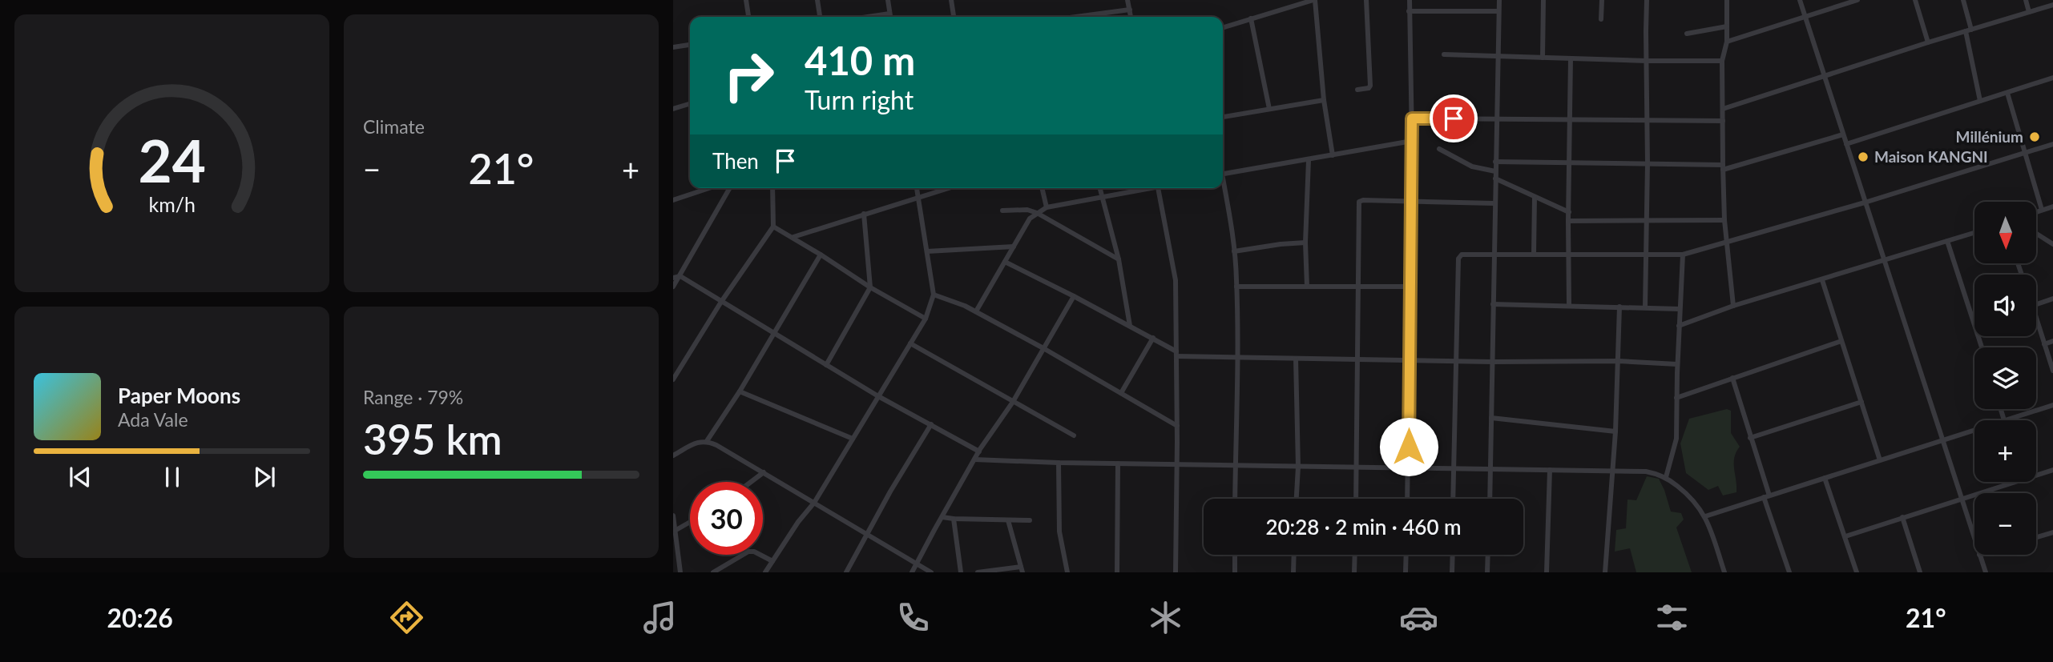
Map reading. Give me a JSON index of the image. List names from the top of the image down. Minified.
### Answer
{"places":["Millénium","Maison KANGNI"],"north":"bottom","page":{"tile":["Climate",["Range · 79%","395 km"]],"turn":["410 m","Turn right"],"then":"Then","heat":["−","21°","+"],"map_buttons":["+","−"],"song":["Paper Moons","Ada Vale"],"limit":"30","trip":"20:28 · 2 min · 460 m","tabs":["20:26","21°"],"gauge":["24","km/h"]}}
